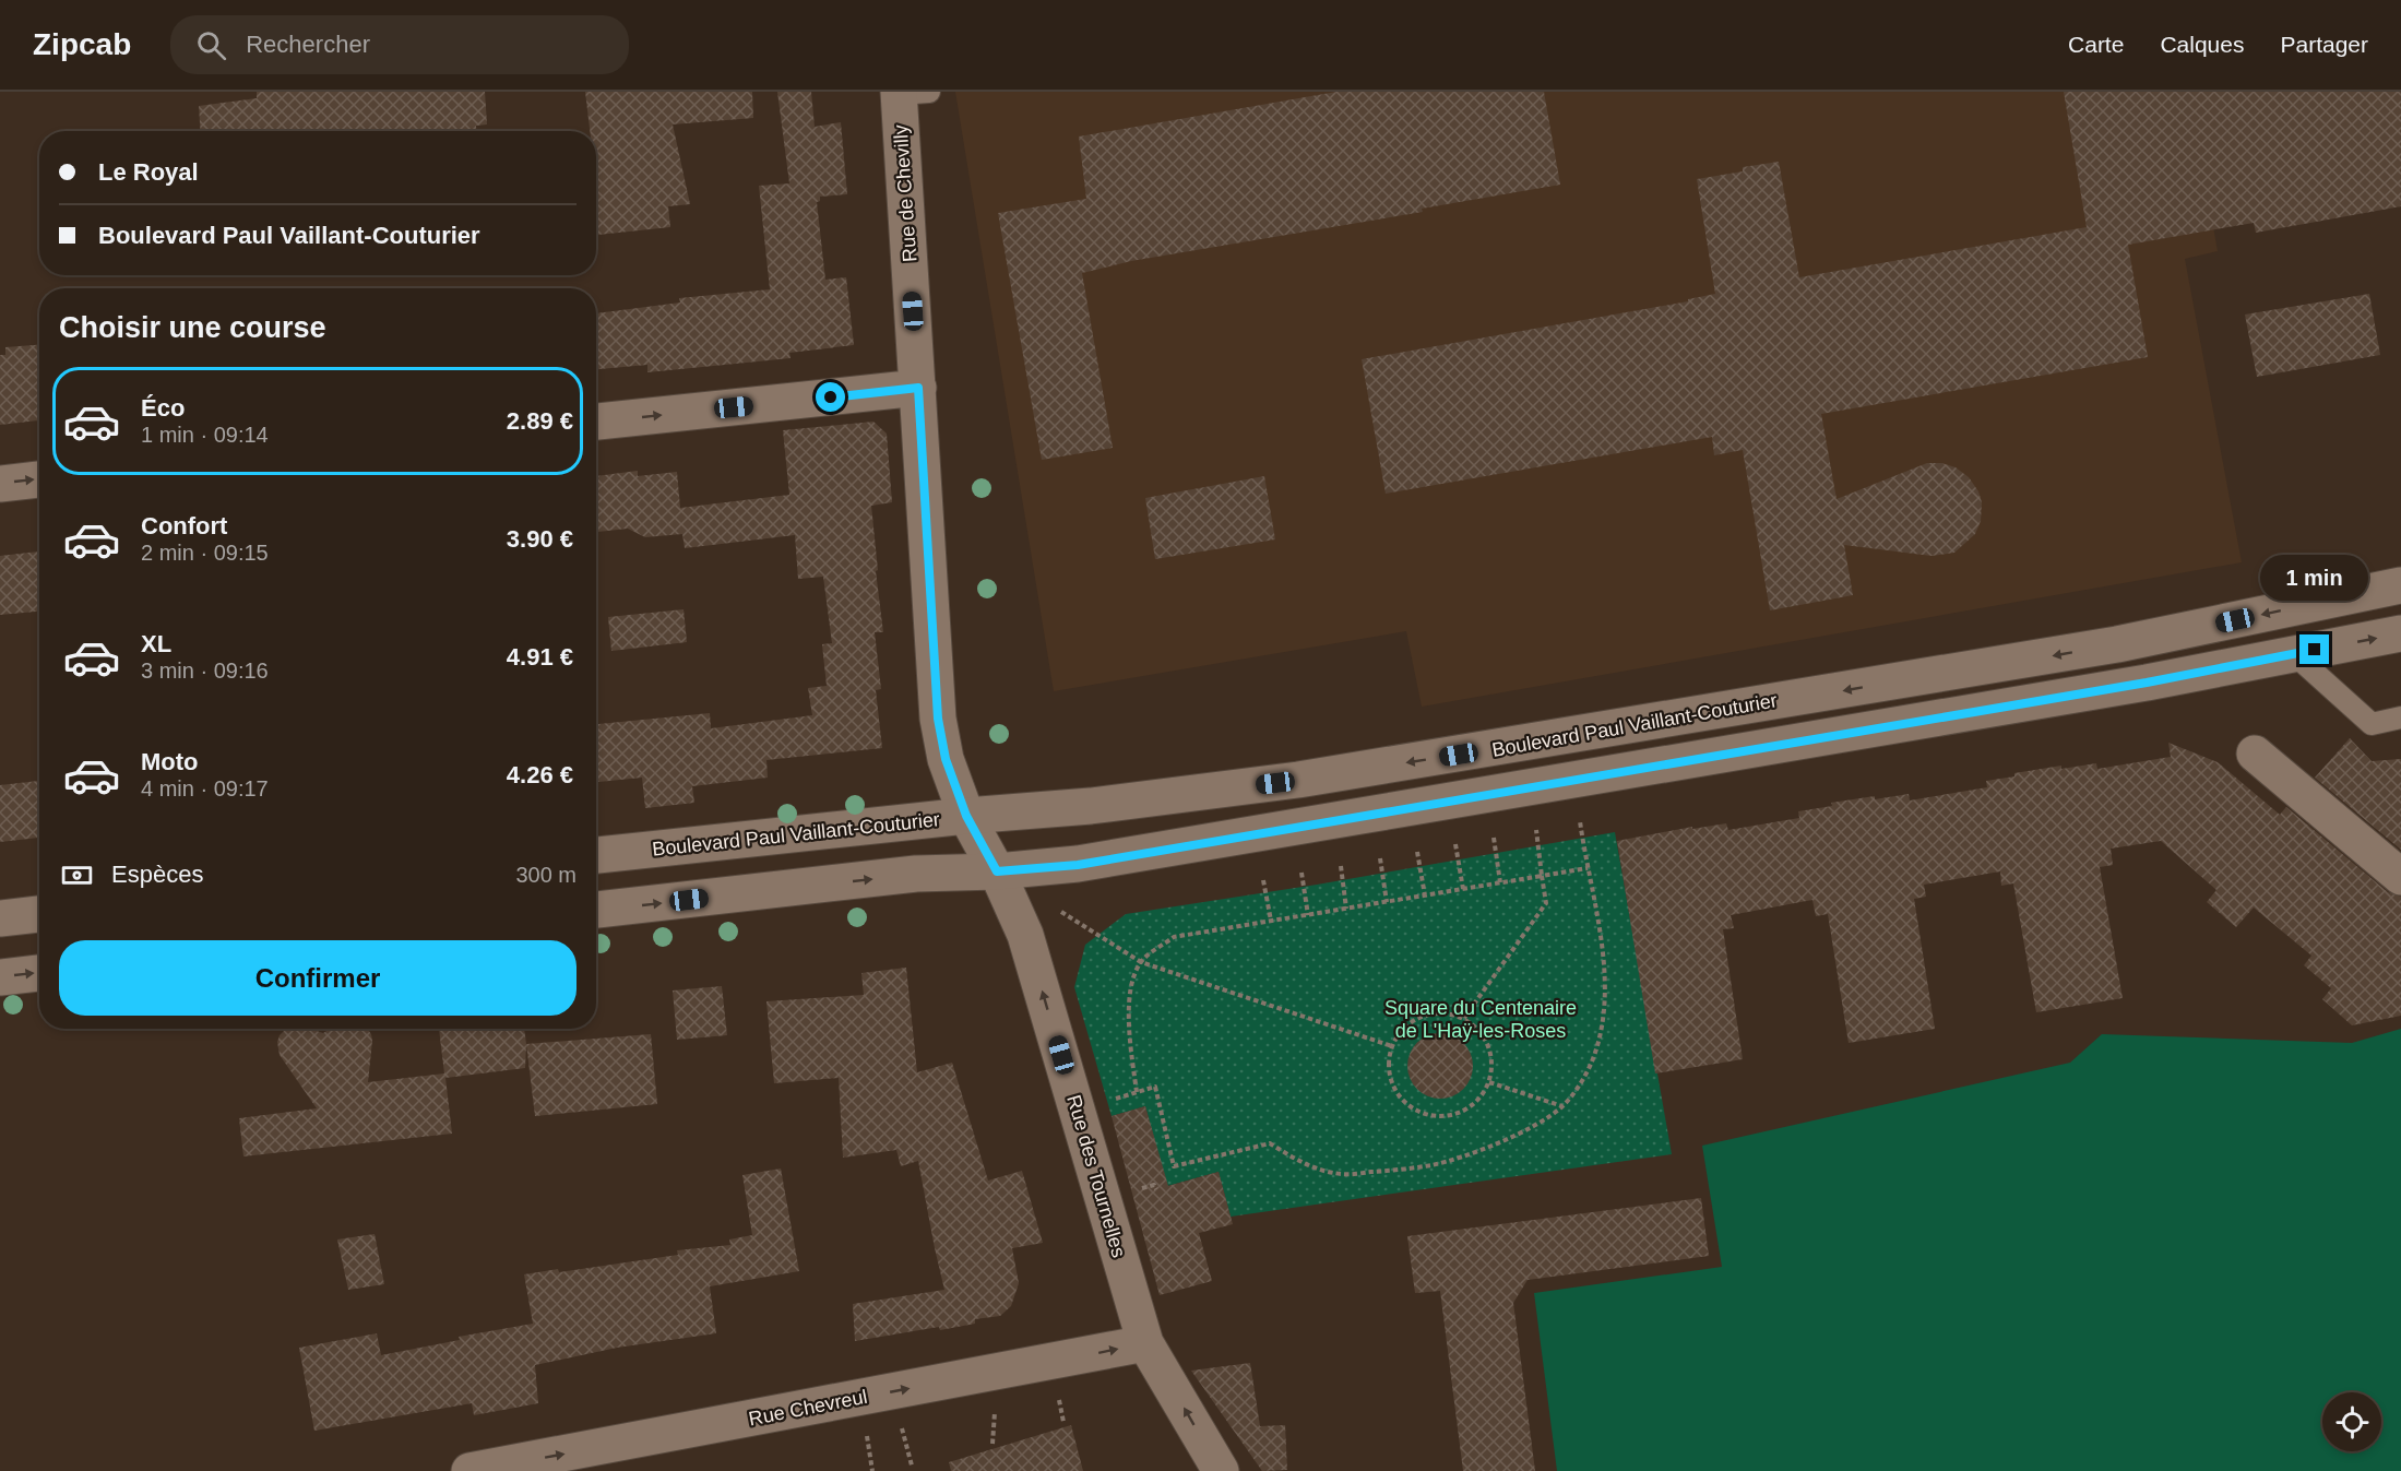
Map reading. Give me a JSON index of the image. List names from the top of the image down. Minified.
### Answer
{"streets":{"main road":["Rue de Chevilly","Boulevard Paul Vaillant-Couturier","Rue des Tournelles","Rue Chevreul"]},"crossings":[["Rue de Chevilly","Boulevard Paul Vaillant-Couturier"],["Rue de Chevilly","Rue des Tournelles"],["Rue des Tournelles","Rue Chevreul"]],"one_way":["Rue des Tournelles","Rue Chevreul"],"parks":["Square du Centenaire de L'Haÿ-les-Roses"],"page":{"header":"Zipcab","search":"Rechercher","nav":["Carte","Calques","Partager"],"banner":["Le Royal","Boulevard Paul Vaillant-Couturier"],"heading":"Choisir une course","list":[{"name":"Éco","note":"1 min · 09:14","value":"2.89 €"},{"name":"Confort","note":"2 min · 09:15","value":"3.90 €"},{"name":"XL","note":"3 min · 09:16","value":"4.91 €"},{"name":"Moto","note":"4 min · 09:17","value":"4.26 €"}],"bubble":"1 min","pay":["Espèces","300 m"],"buttons":"Confirmer"}}
